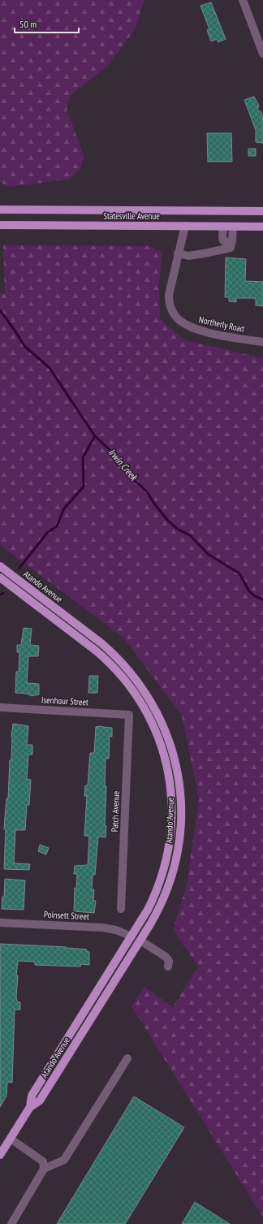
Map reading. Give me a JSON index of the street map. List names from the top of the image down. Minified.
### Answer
{"streets":{"main road":["Statesville Avenue","Atando Avenue"],"street":["Northerly Road","Isenhour Street","Patch Avenue","Poinsett Street"]},"crossings":[["Statesville Avenue","Northerly Road"],["Atando Avenue","Poinsett Street"],["Isenhour Street","Patch Avenue"]],"water":["Irwin Creek"],"scale_bar":"50 m"}
